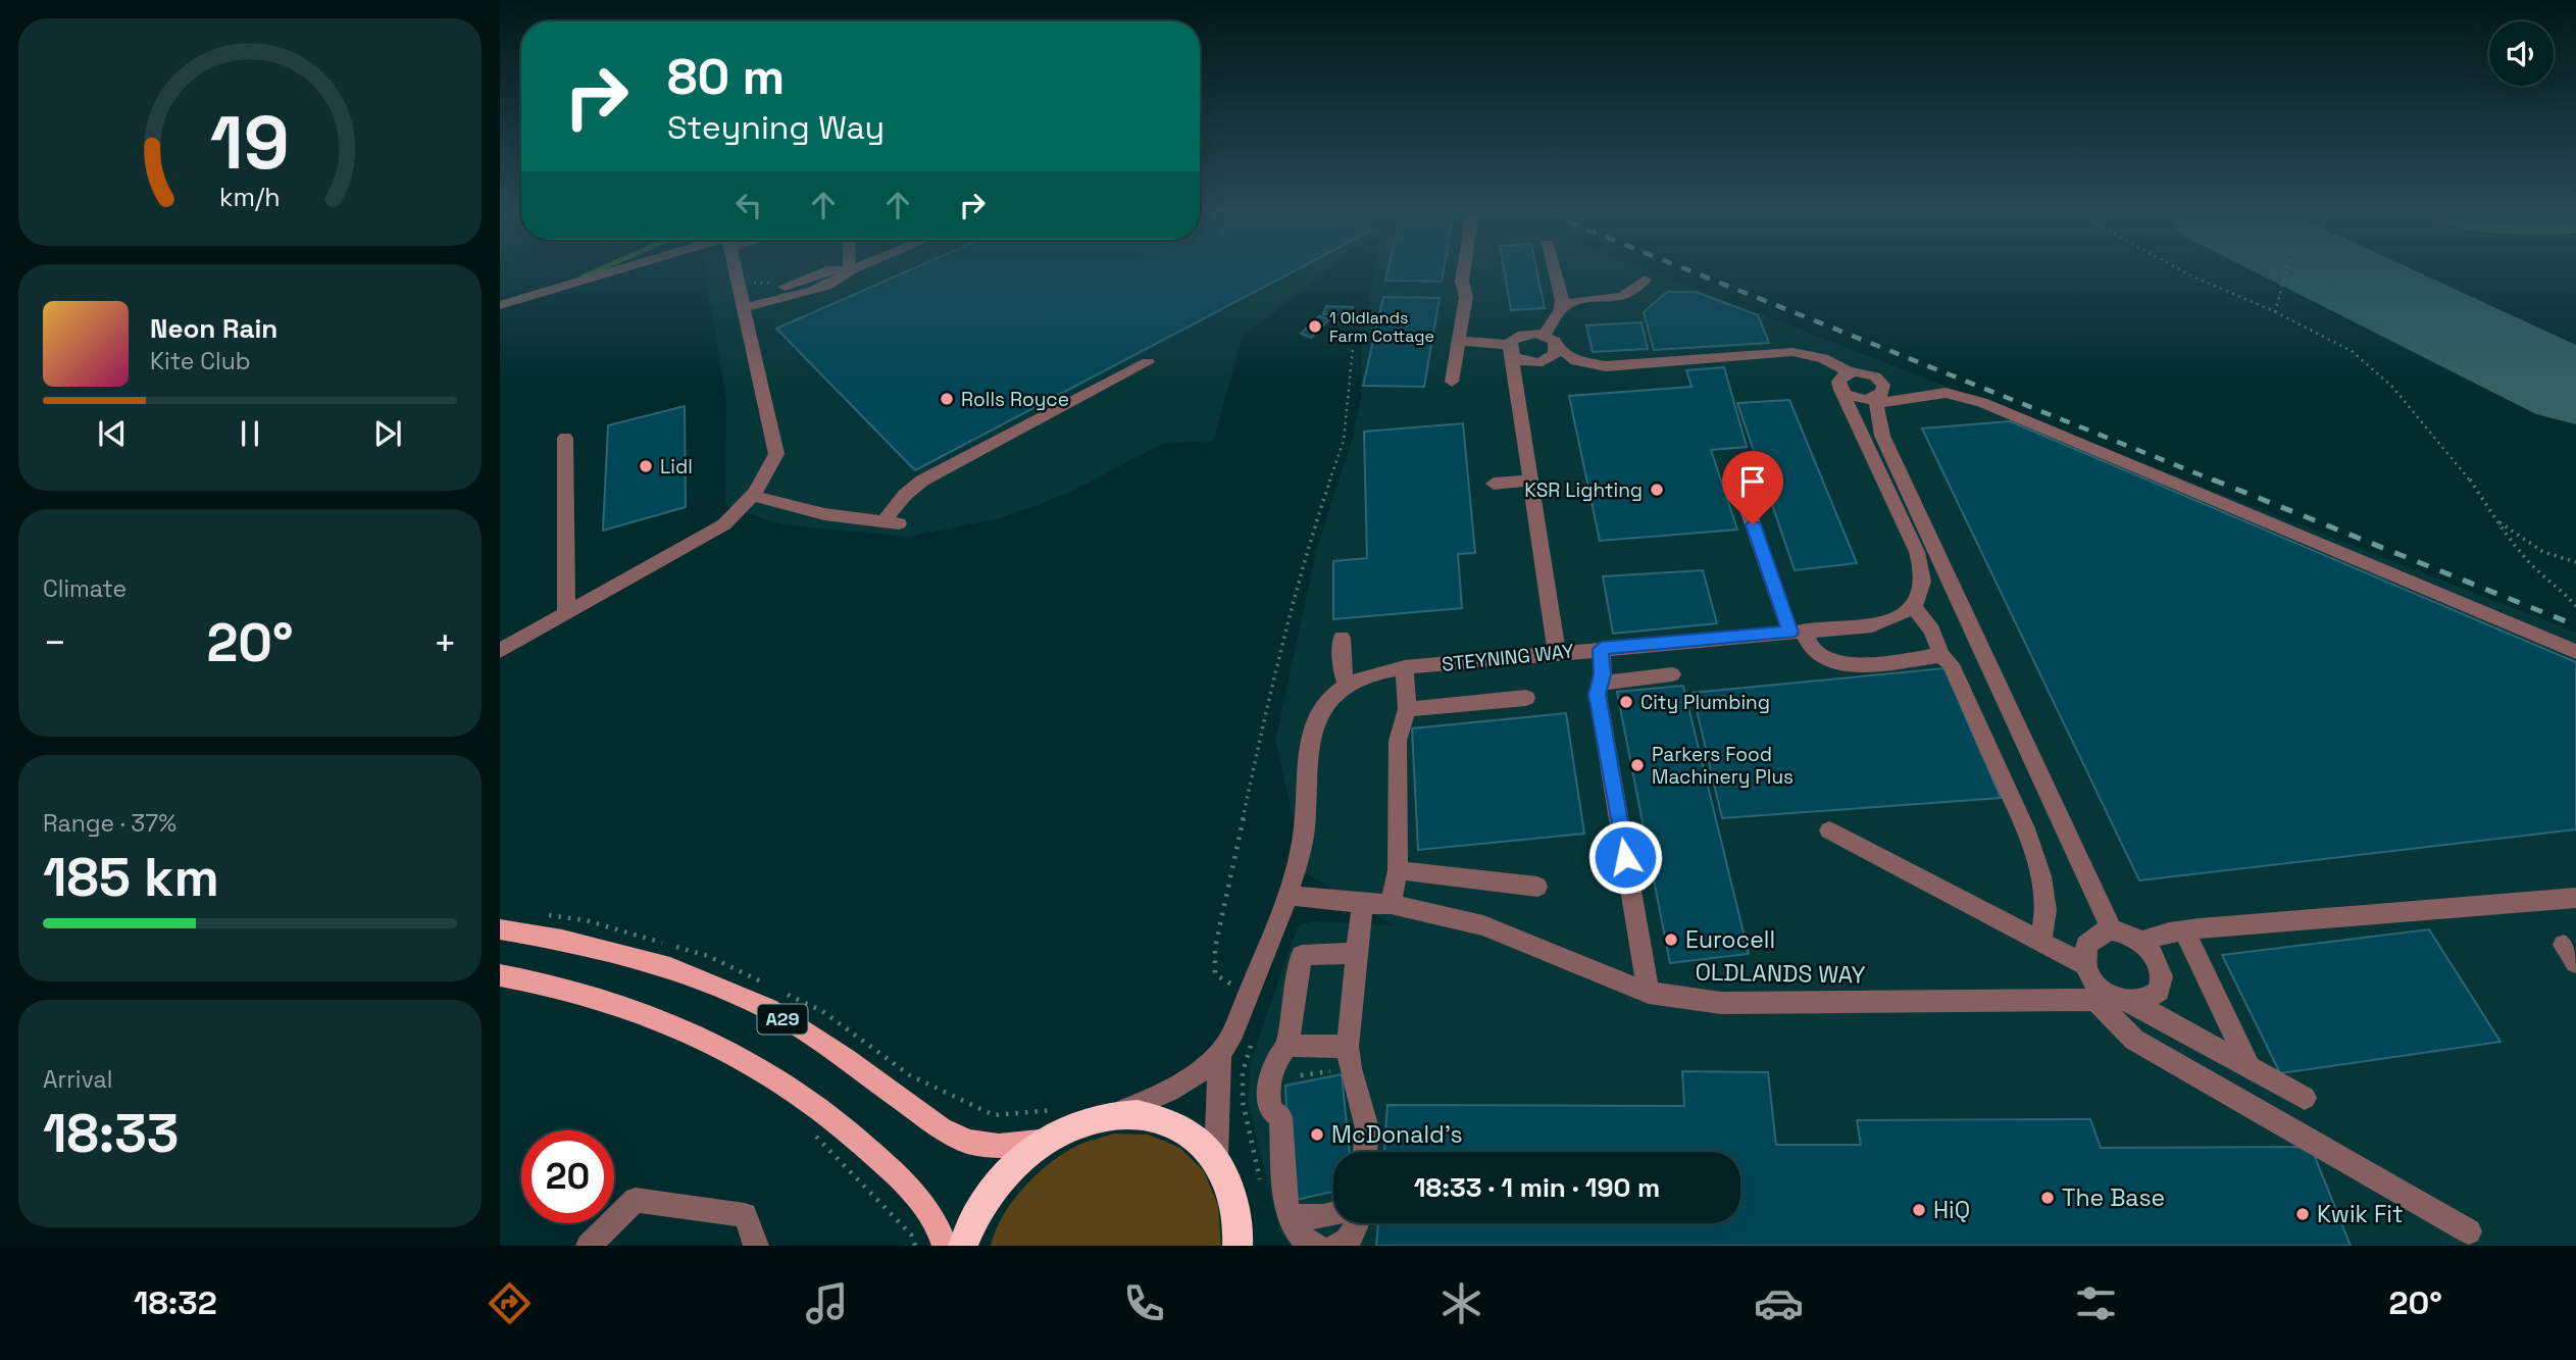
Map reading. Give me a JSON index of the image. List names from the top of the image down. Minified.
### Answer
{"streets":{"main road":["A29"],"street":["STEYNING WAY","OLDLANDS WAY"]},"crossings":[["STEYNING WAY","OLDLANDS WAY"]],"places":["1 Oldlands Farm Cottage","Rolls Royce","Lidl","KSR Lighting","City Plumbing","Parkers Food Machinery Plus","Eurocell","McDonald's","The Base","HiQ","Kwik Fit"],"page":{"turn":["80 m","Steyning Way"],"song":["Neon Rain","Kite Club"],"tile":["Climate",["Range · 37%","185 km"],["Arrival","18:33"]],"heat":["−","20°","+"],"limit":"20","trip":"18:33 · 1 min · 190 m","tabs":["18:32","20°"],"gauge":["19","km/h"]}}
